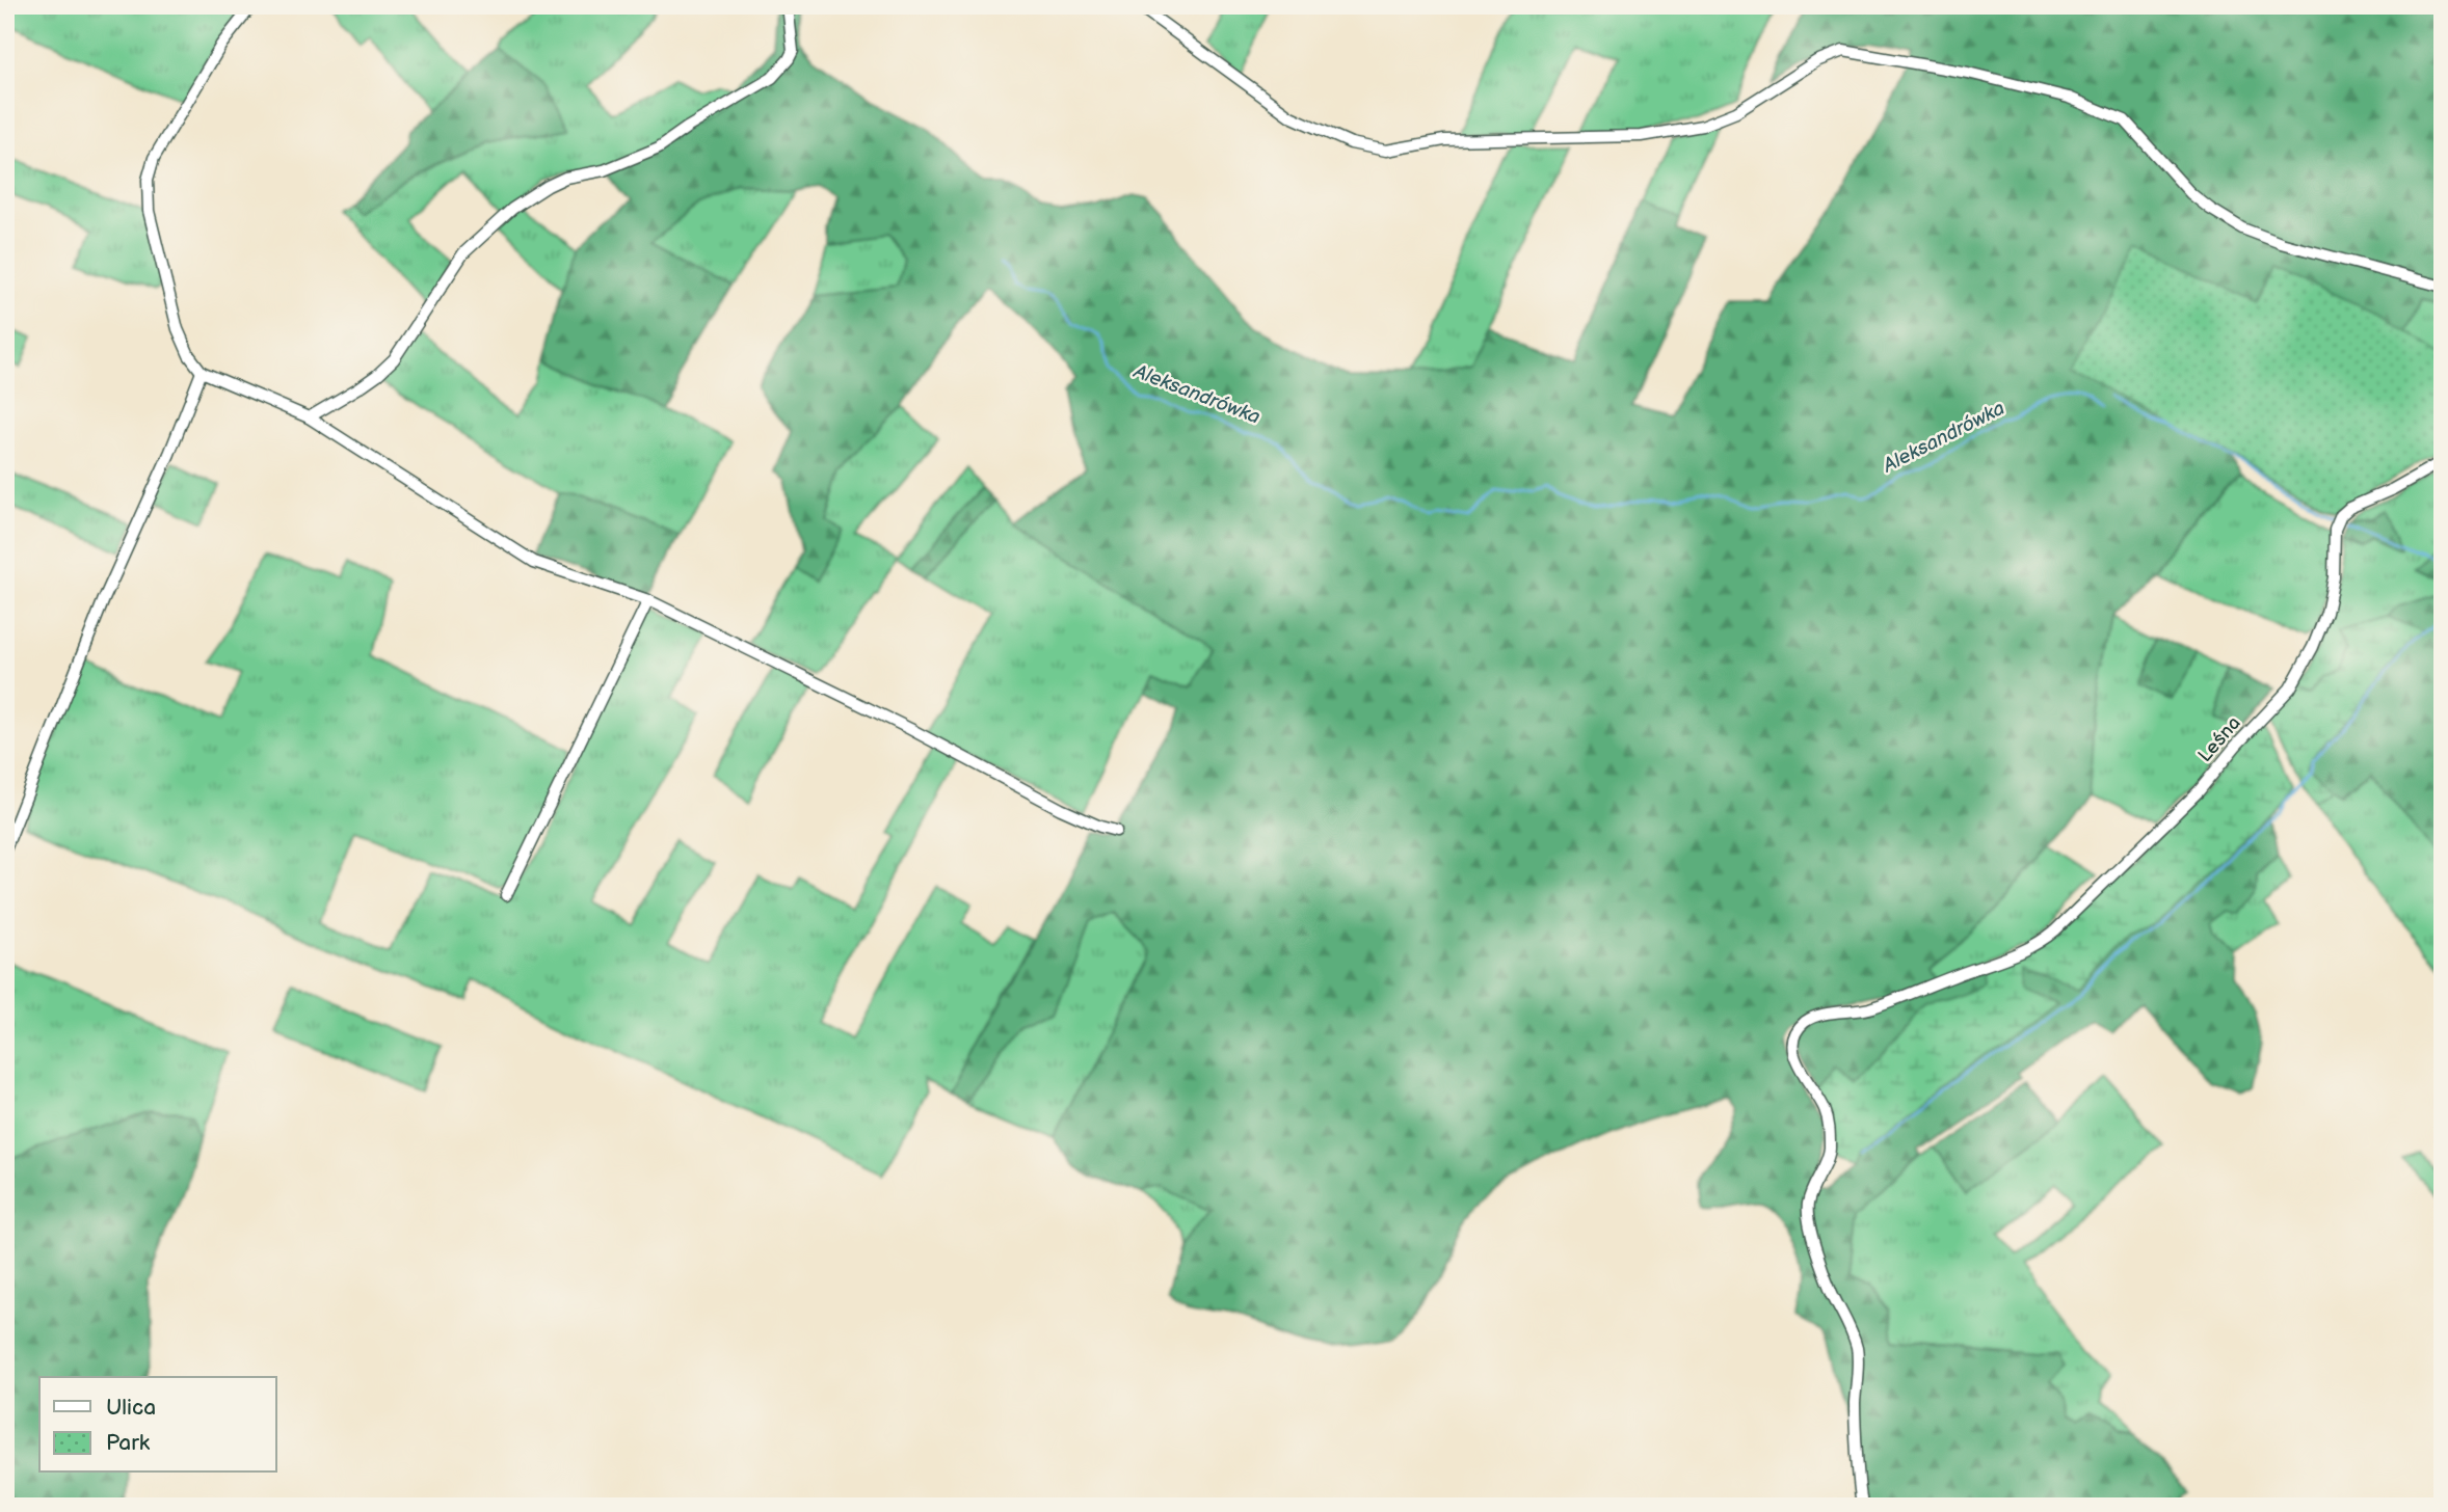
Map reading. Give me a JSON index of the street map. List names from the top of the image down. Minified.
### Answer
{"streets":{"street":["Leśna"]},"water":["Aleksandrówka"],"legend":["Ulica","Park"]}
